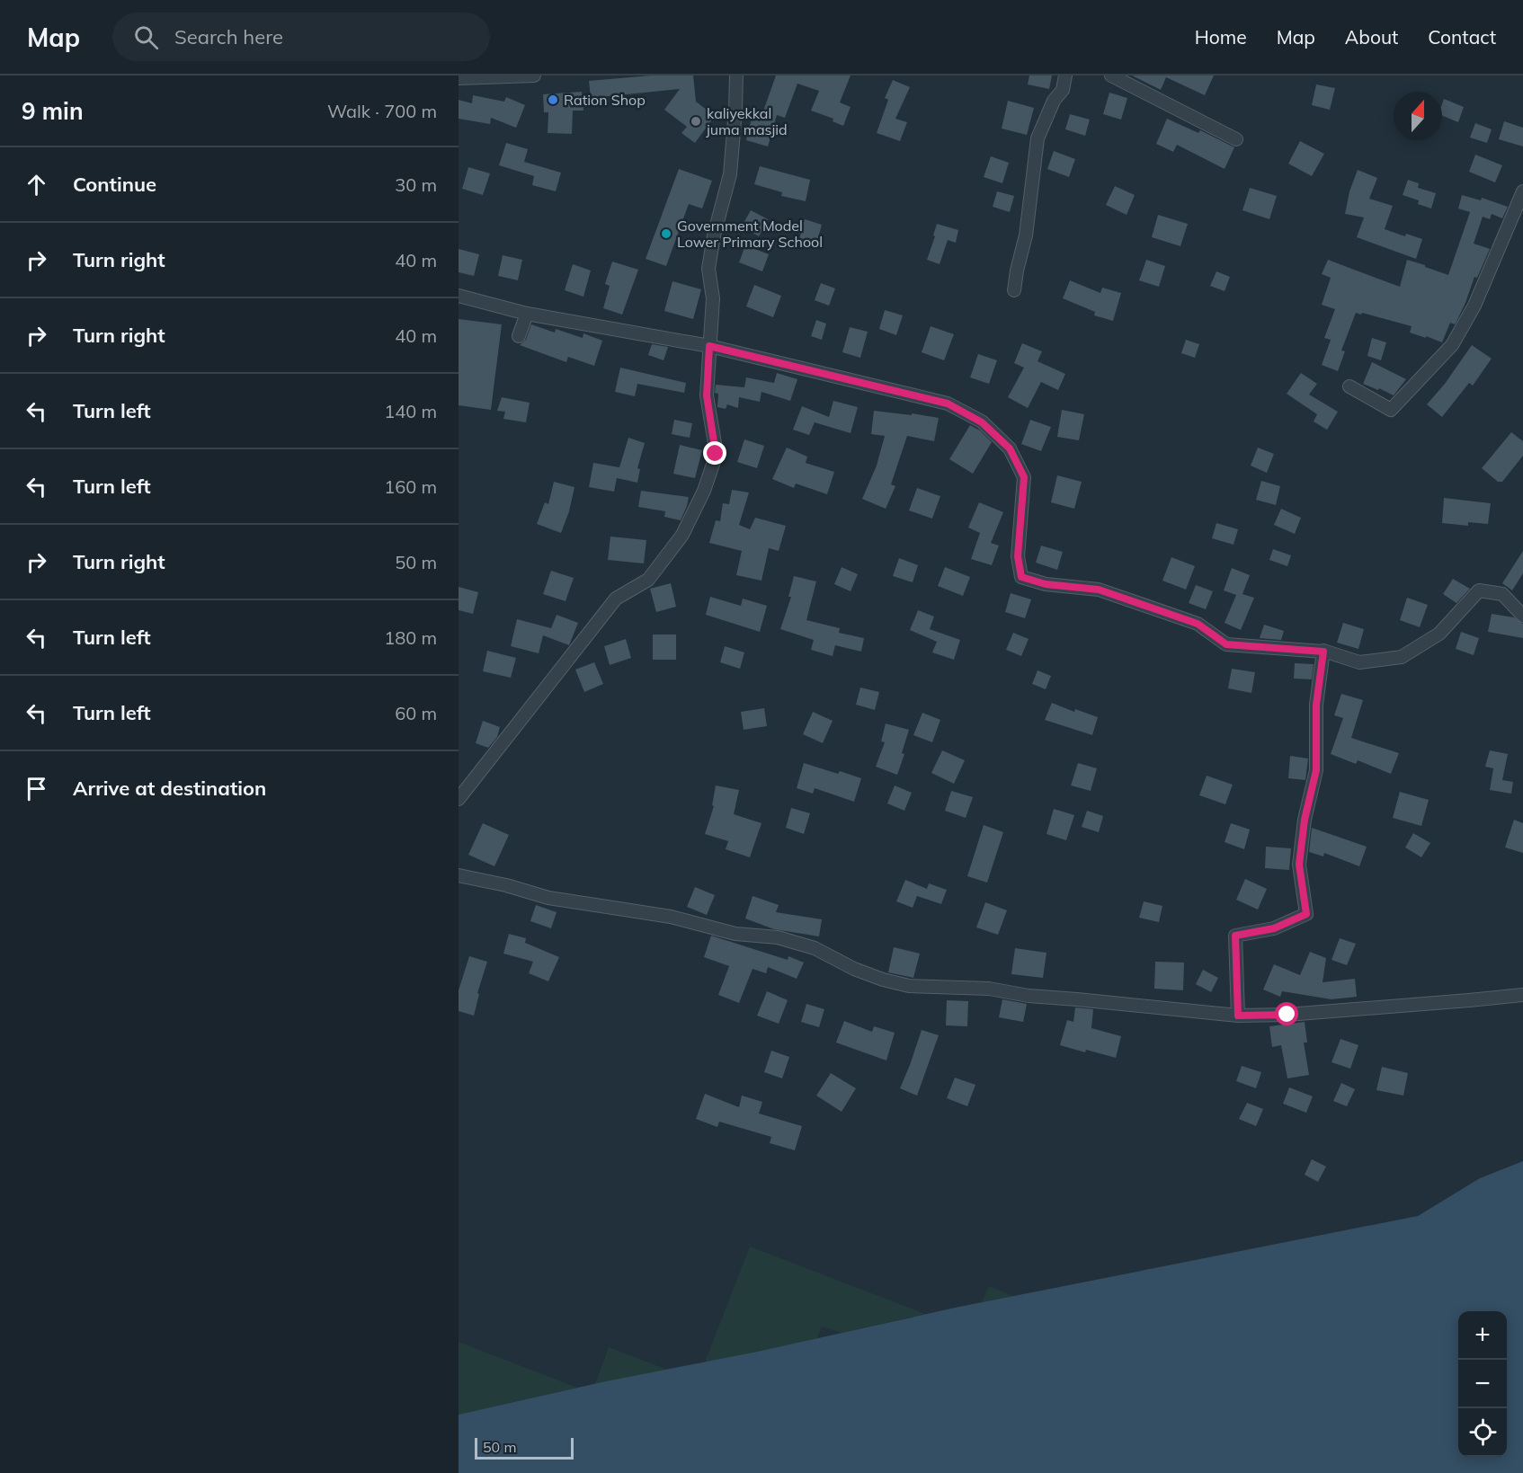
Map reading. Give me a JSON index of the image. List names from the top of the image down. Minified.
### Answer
{"places":["Ration Shop","kaliyekkal juma masjid","Government Model Lower Primary School"],"scale_bar":"50 m","north":"top","page":{"header":"Map","search":"Search here","nav":["Home","Map","About","Contact"],"heading":["9 min","Walk · 700 m"],"list":[["Continue","30 m"],["Turn right","40 m"],["Turn right","40 m"],["Turn left","140 m"],["Turn left","160 m"],["Turn right","50 m"],["Turn left","180 m"],["Turn left","60 m"],"Arrive at destination"],"map_buttons":["+","−"],"scale":"50 m"}}
